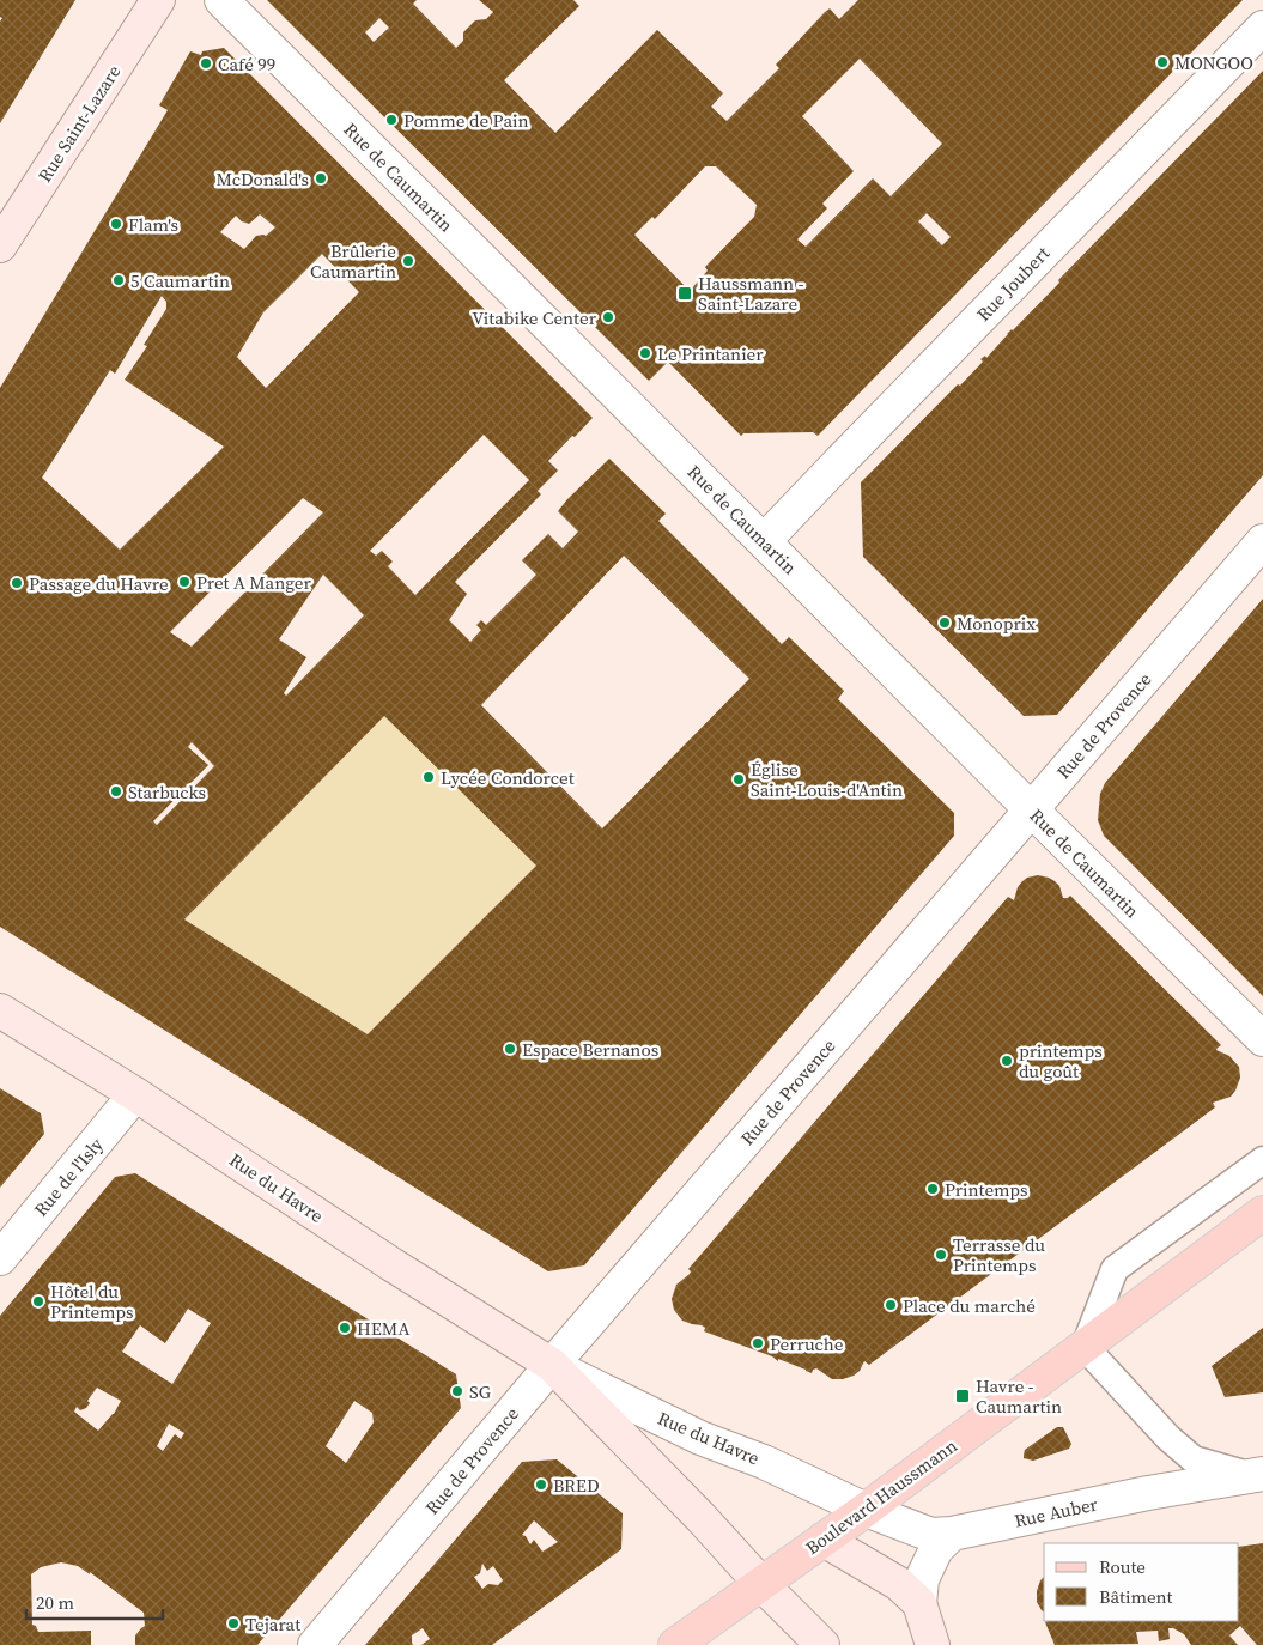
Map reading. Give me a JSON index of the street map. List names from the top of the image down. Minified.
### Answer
{"streets":{"main road":["Rue Saint-Lazare","Rue du Havre","Boulevard Haussmann"],"street":["Rue de Caumartin","Rue Joubert","Rue de Provence","Rue de l'Isly","Rue Auber"]},"crossings":[["Rue de Caumartin","Rue Joubert"],["Rue de Caumartin","Rue de Provence"],["Rue de Provence","Rue du Havre"],["Rue de l'Isly","Rue du Havre"],["Rue du Havre","Boulevard Haussmann"],["Rue du Havre","Rue Auber"],["Boulevard Haussmann","Rue Auber"]],"places":{"other":["MONGOO","Café 99","Pomme de Pain","McDonald's","Flam's","Brûlerie Caumartin","5 Caumartin","Vitabike Center","Le Printanier","Pret A Manger","Passage du Havre","Monoprix","Lycée Condorcet","Église Saint-Louis-d'Antin","Starbucks","Espace Bernanos","printemps du goût","Printemps","Terrasse du Printemps","Hôtel du Printemps","Place du marché","HEMA","Perruche","SG","BRED","Tejarat"],"transit":["Haussmann - Saint-Lazare","Havre - Caumartin"]},"legend":["Route","Bâtiment"],"scale_bar":"20 m"}
